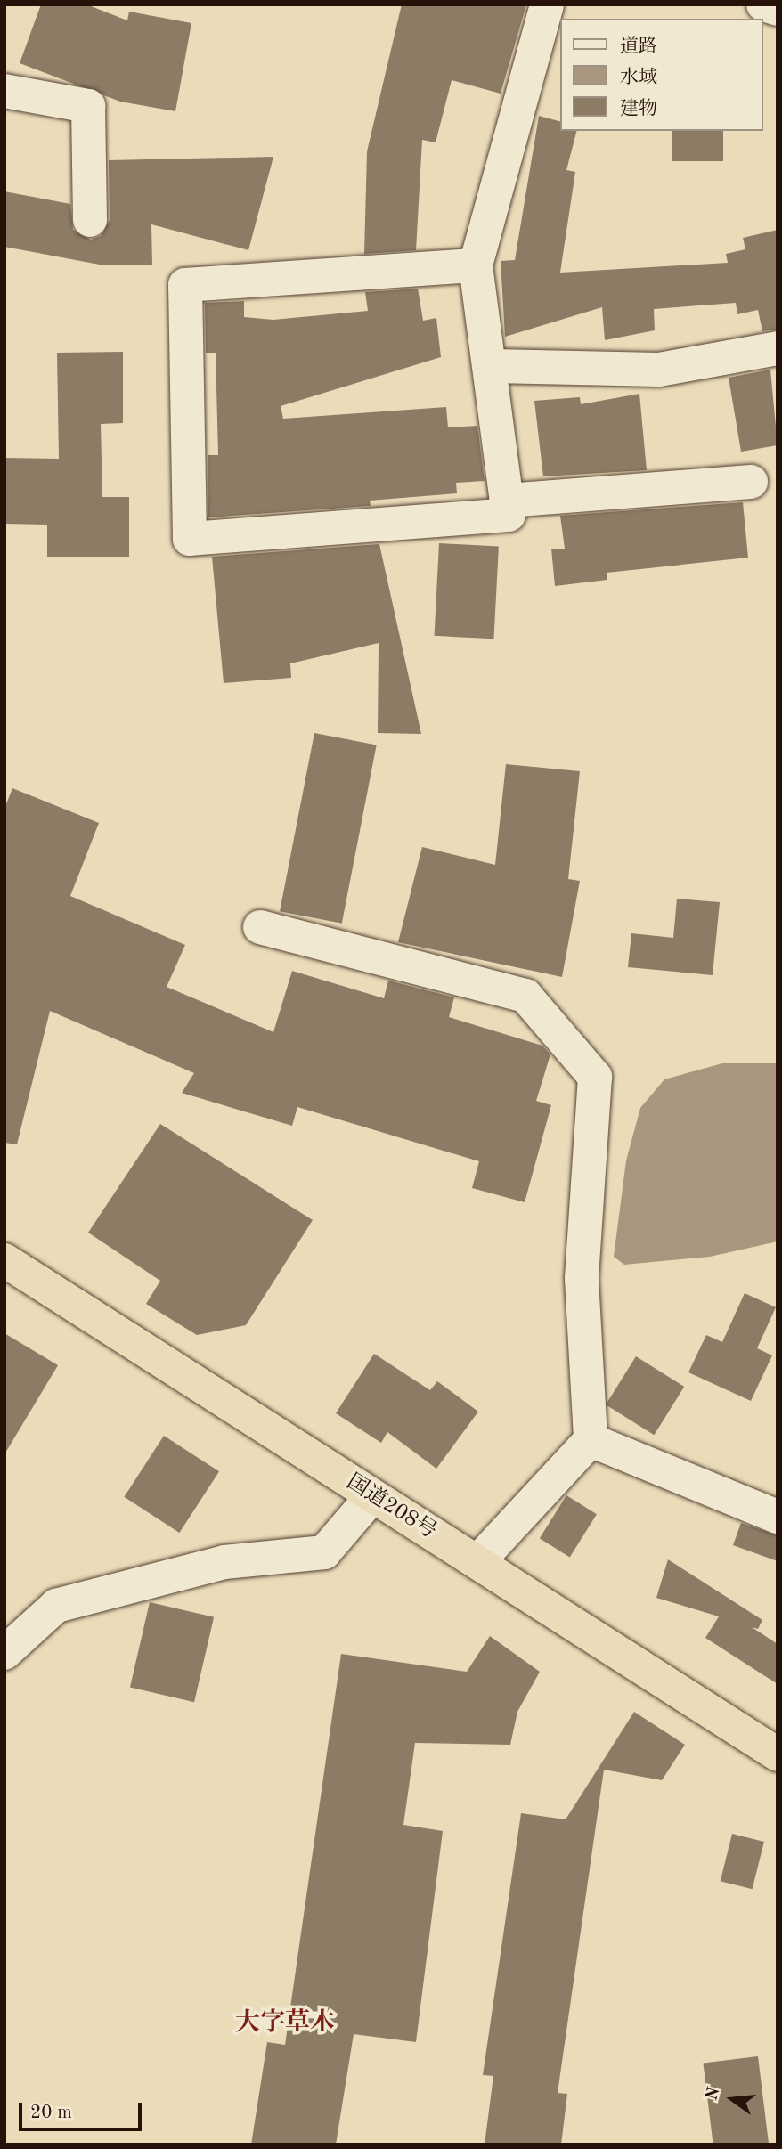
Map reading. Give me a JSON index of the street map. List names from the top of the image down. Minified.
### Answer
{"streets":{"highway":["国道208号"]},"districts":["大字草木"],"legend":["道路","水域","建物"],"scale_bar":"20 m","north":"left"}
